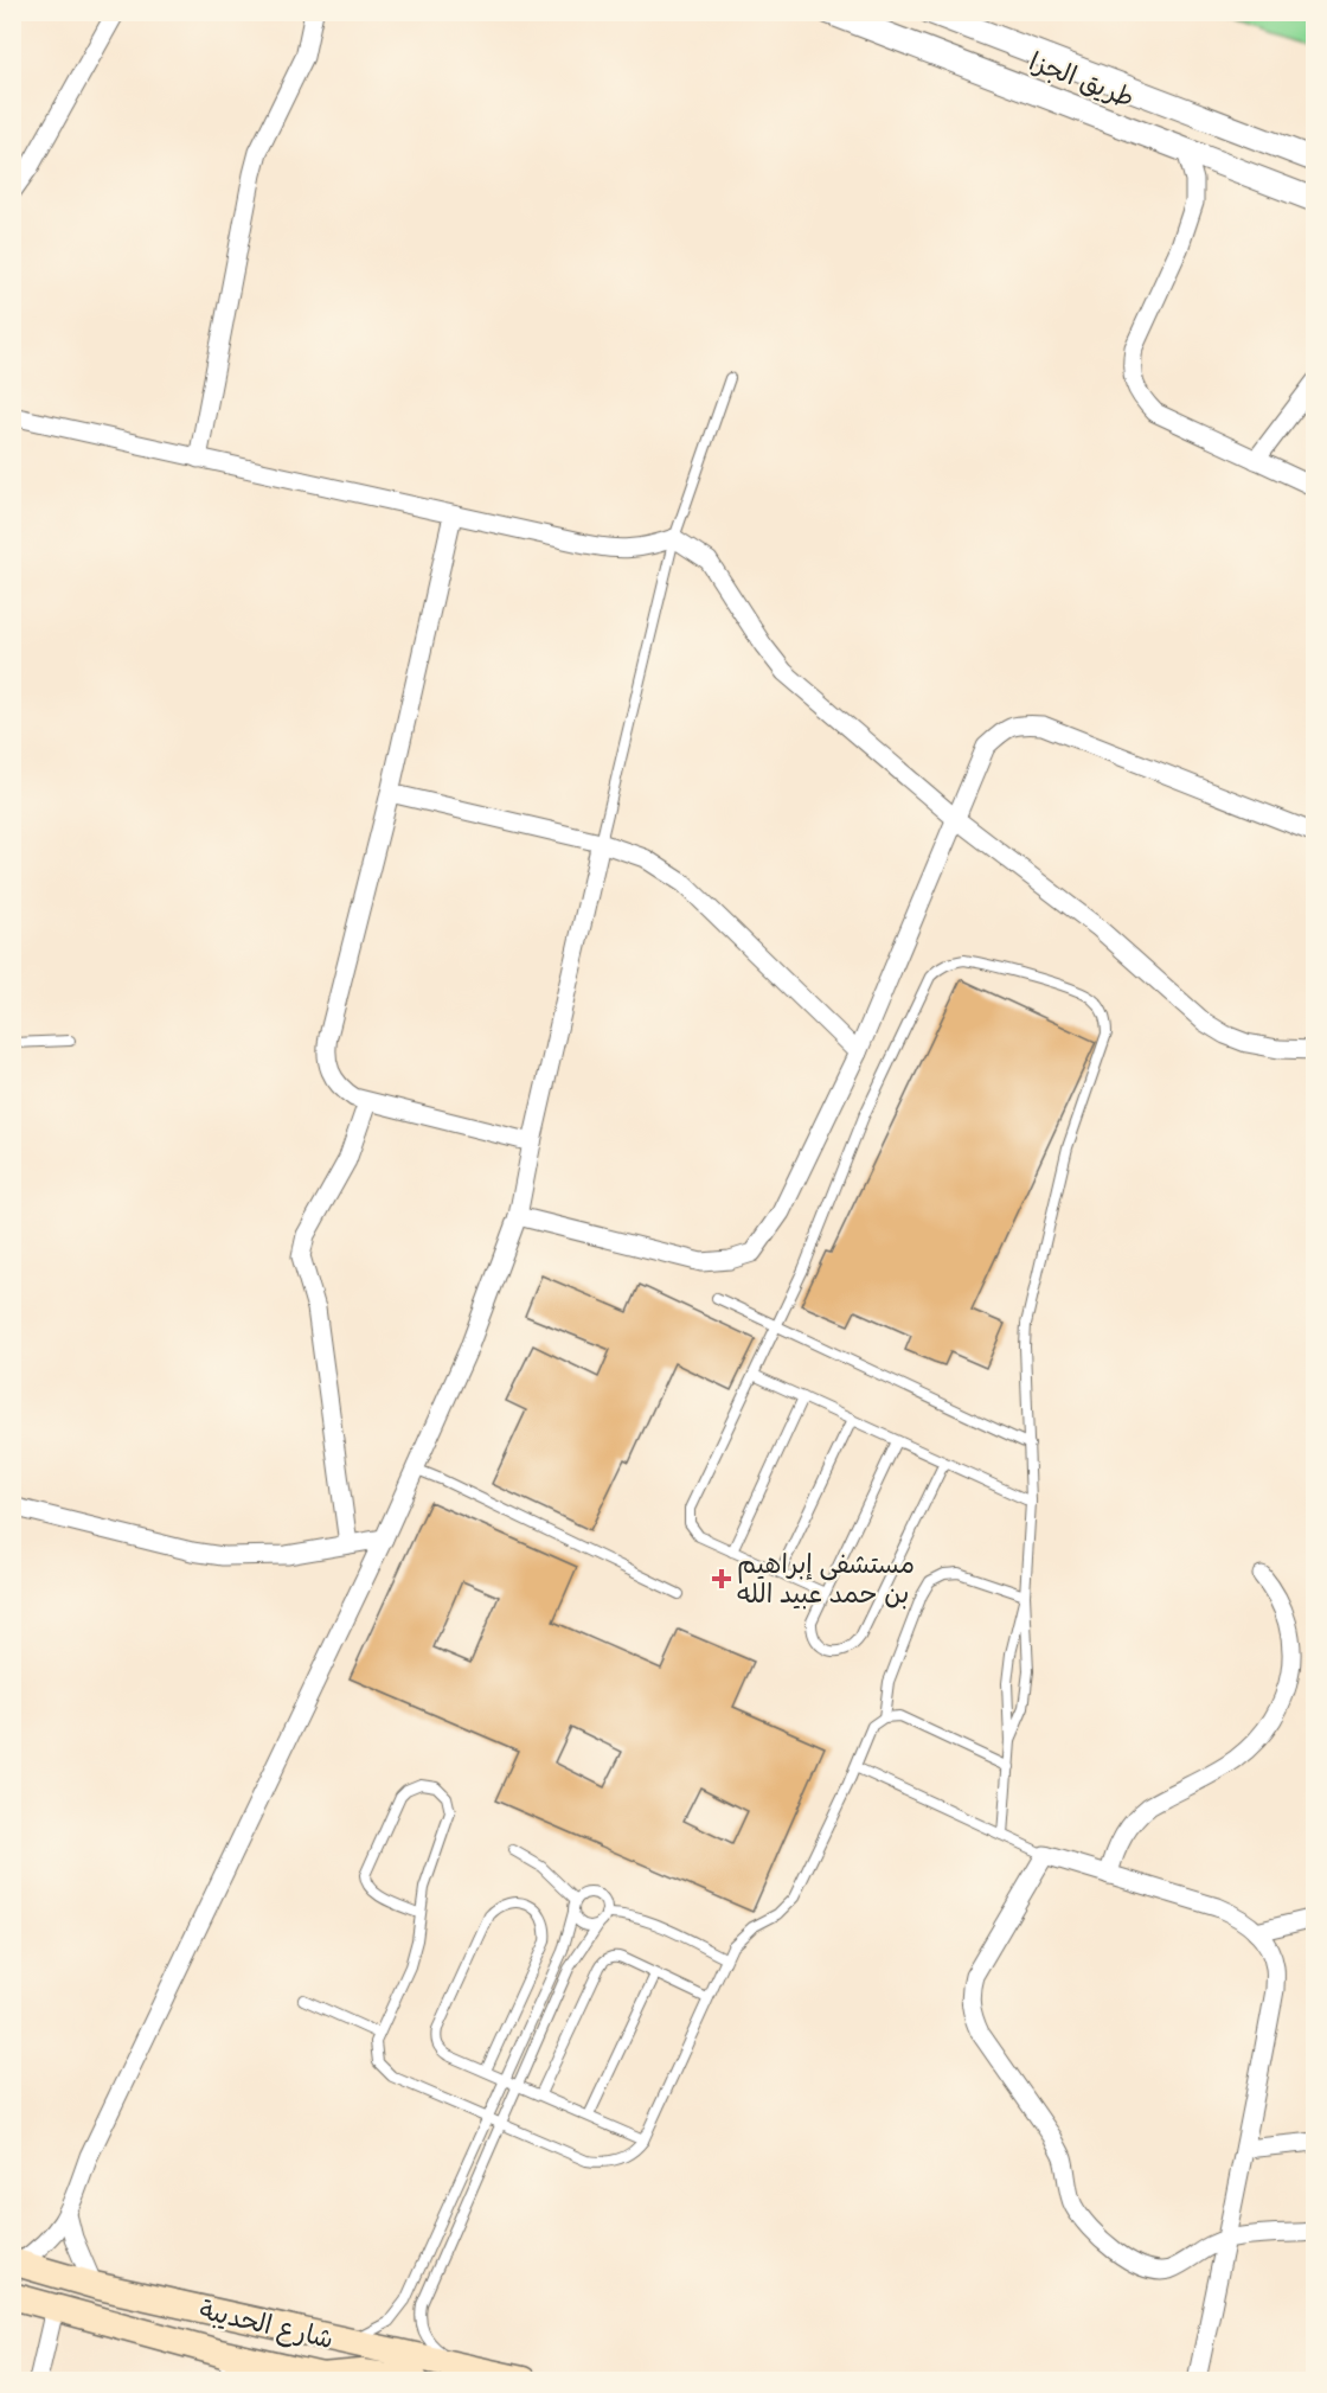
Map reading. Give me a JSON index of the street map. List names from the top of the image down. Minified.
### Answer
{"streets":{"main road":["شارع الحديبة"],"street":["طريق الجزا"]},"places":{"health":["مستشفى إبراهيم بن حمد عبيد الله"]}}
